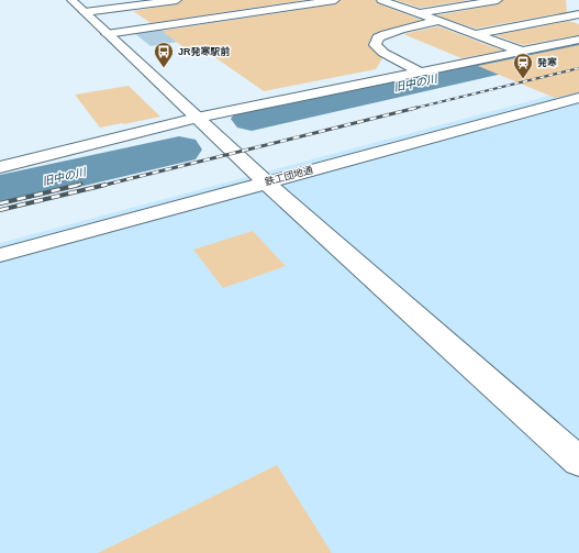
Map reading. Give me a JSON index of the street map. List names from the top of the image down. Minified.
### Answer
{"streets":{"street":["鉄工団地通"]},"water":["旧中の川"],"places":{"bus stop":["JR発寒駅前"],"station":["発寒"]}}
